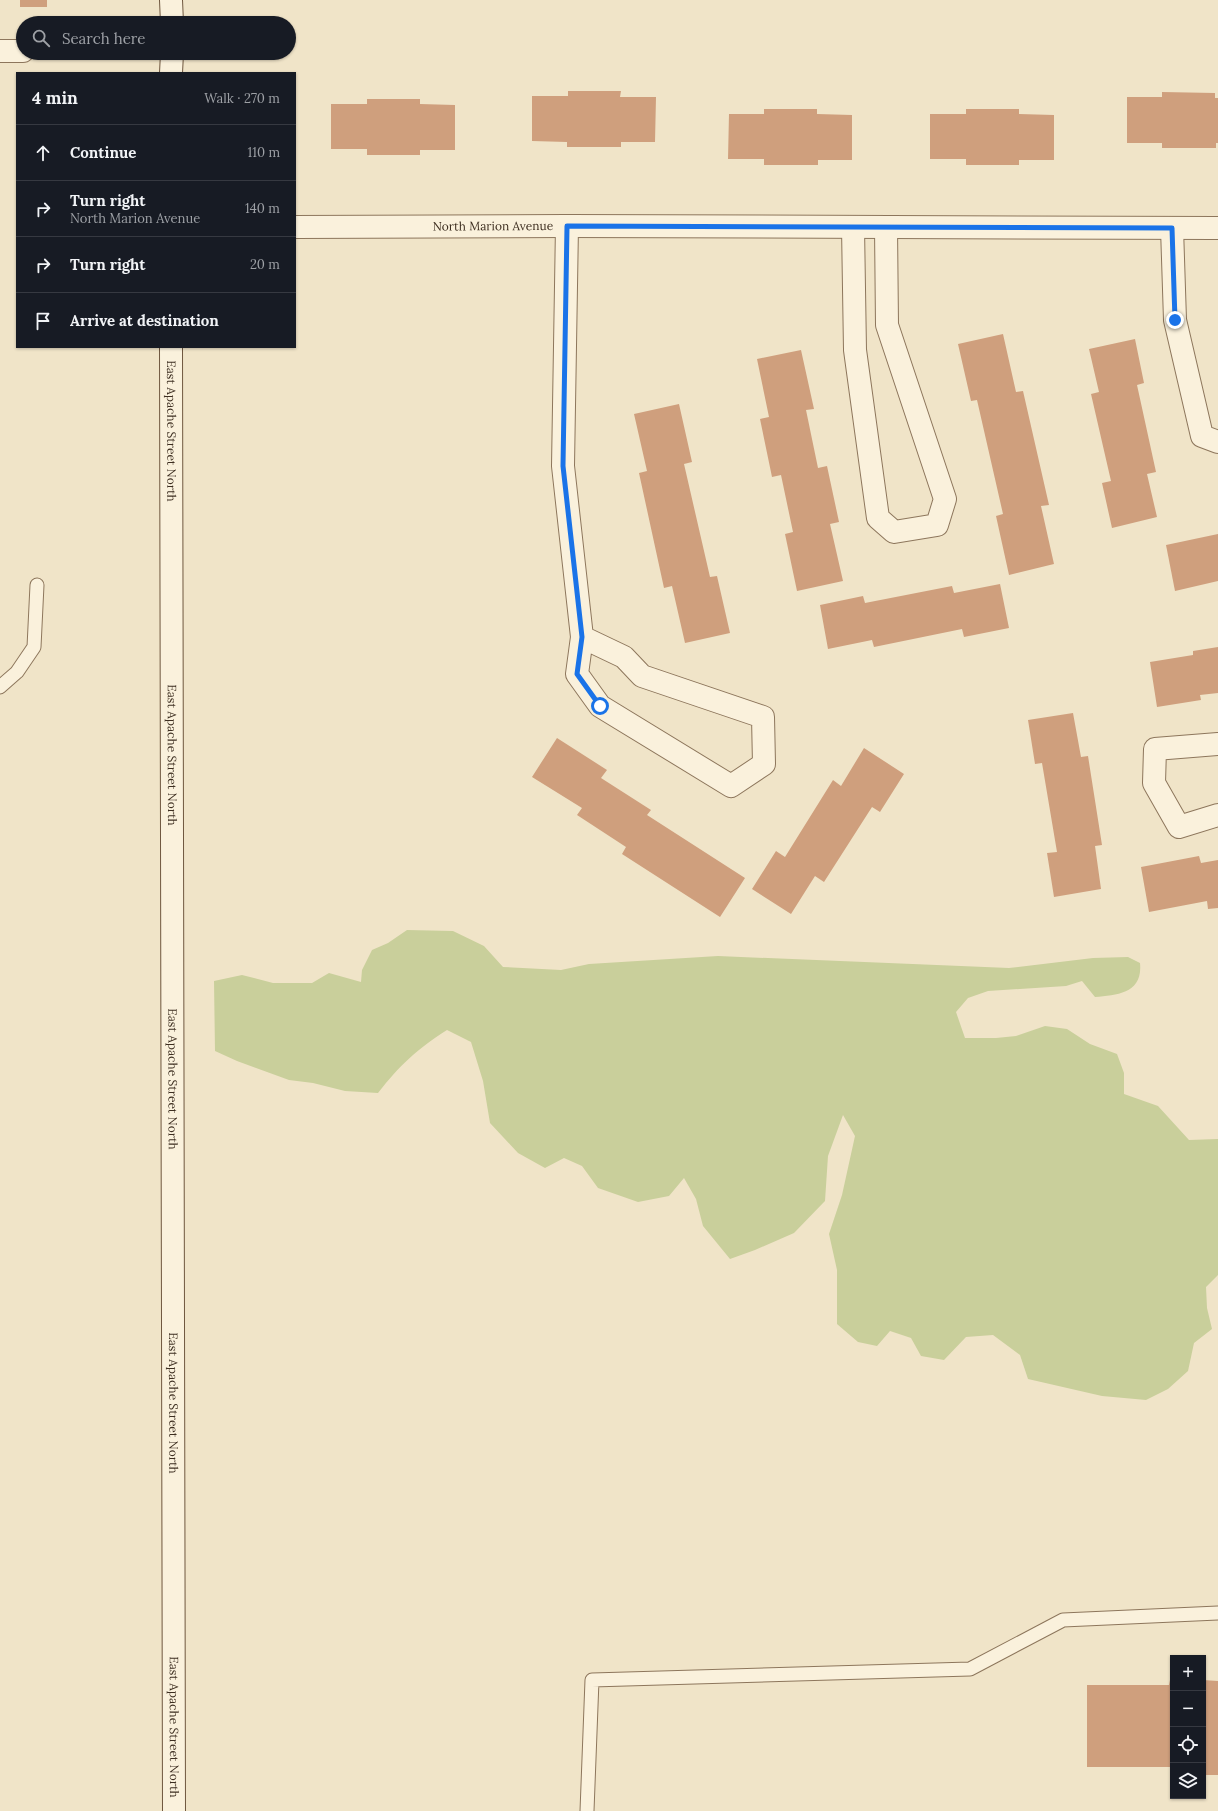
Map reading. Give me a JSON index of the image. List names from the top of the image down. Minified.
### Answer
{"streets":{"street":["North Marion Avenue","East Apache Street North"]},"page":{"search":"Search here","heading":["4 min","Walk · 270 m"],"list":[["Continue","110 m"],["Turn right","North Marion Avenue","140 m"],["Turn right","20 m"],"Arrive at destination"],"map_buttons":["+","−"]}}
